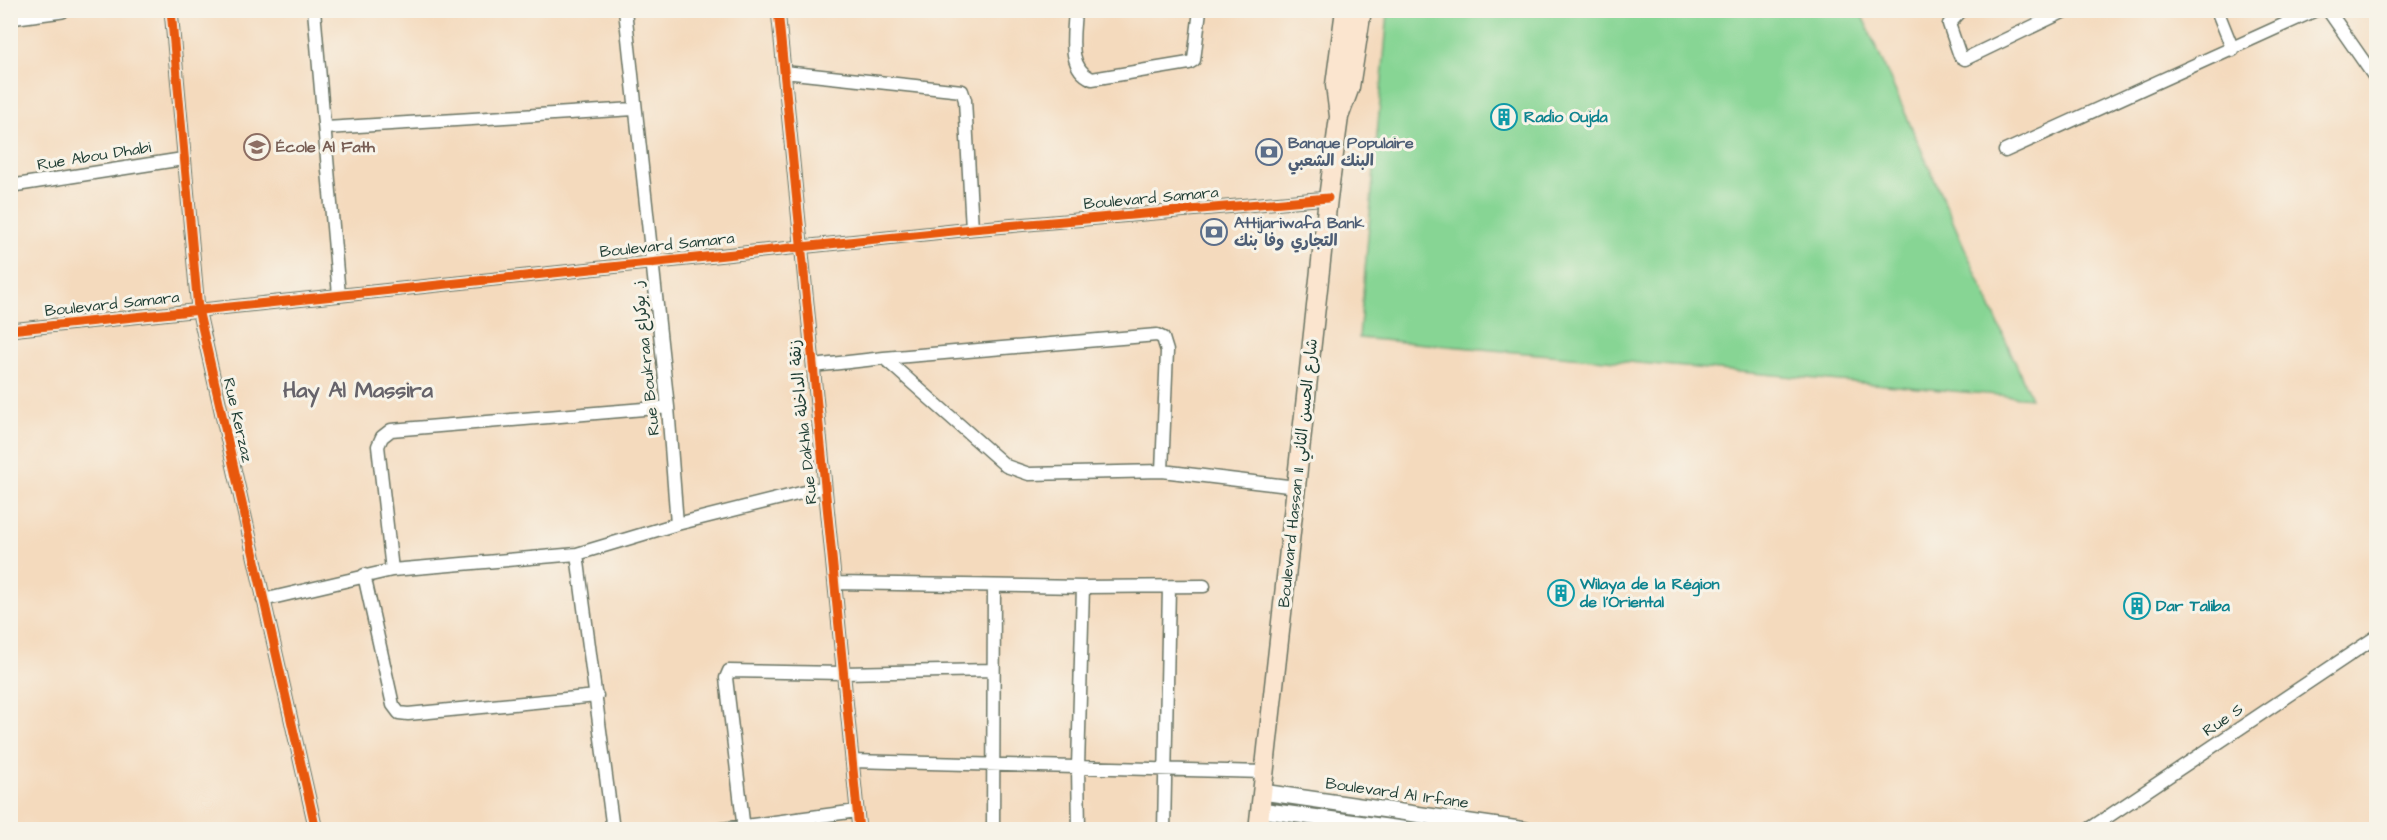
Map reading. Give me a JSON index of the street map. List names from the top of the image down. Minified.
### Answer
{"streets":{"main road":["Boulevard Hassan II شارع الحسن الثاني"],"street":["Rue Abou Dhabi","Boulevard Samara","Rue Boukraa ز. بوكراع","Rue Kerzaz","Rue Dakhla زنقة الداخلة","Rue S","Boulevard Al Irfane"]},"crossings":[["Rue Abou Dhabi","Rue Kerzaz"],["Boulevard Samara","Rue Boukraa ز. بوكراع"],["Boulevard Samara","Rue Kerzaz"],["Boulevard Samara","Rue Dakhla زنقة الداخلة"],["Boulevard Samara","Boulevard Hassan II شارع الحسن الثاني"],["Boulevard Hassan II شارع الحسن الثاني","Boulevard Al Irfane"]],"districts":["Hay Al Massira"],"places":{"building":["Radio Oujda","Wilaya de la Région de l'Oriental","Dar Taliba"],"school or university":["École Al Fath"],"bank":["Banque Populaire البنك الشعبي","Attijariwafa Bank التجاري وفا بنك"]}}
